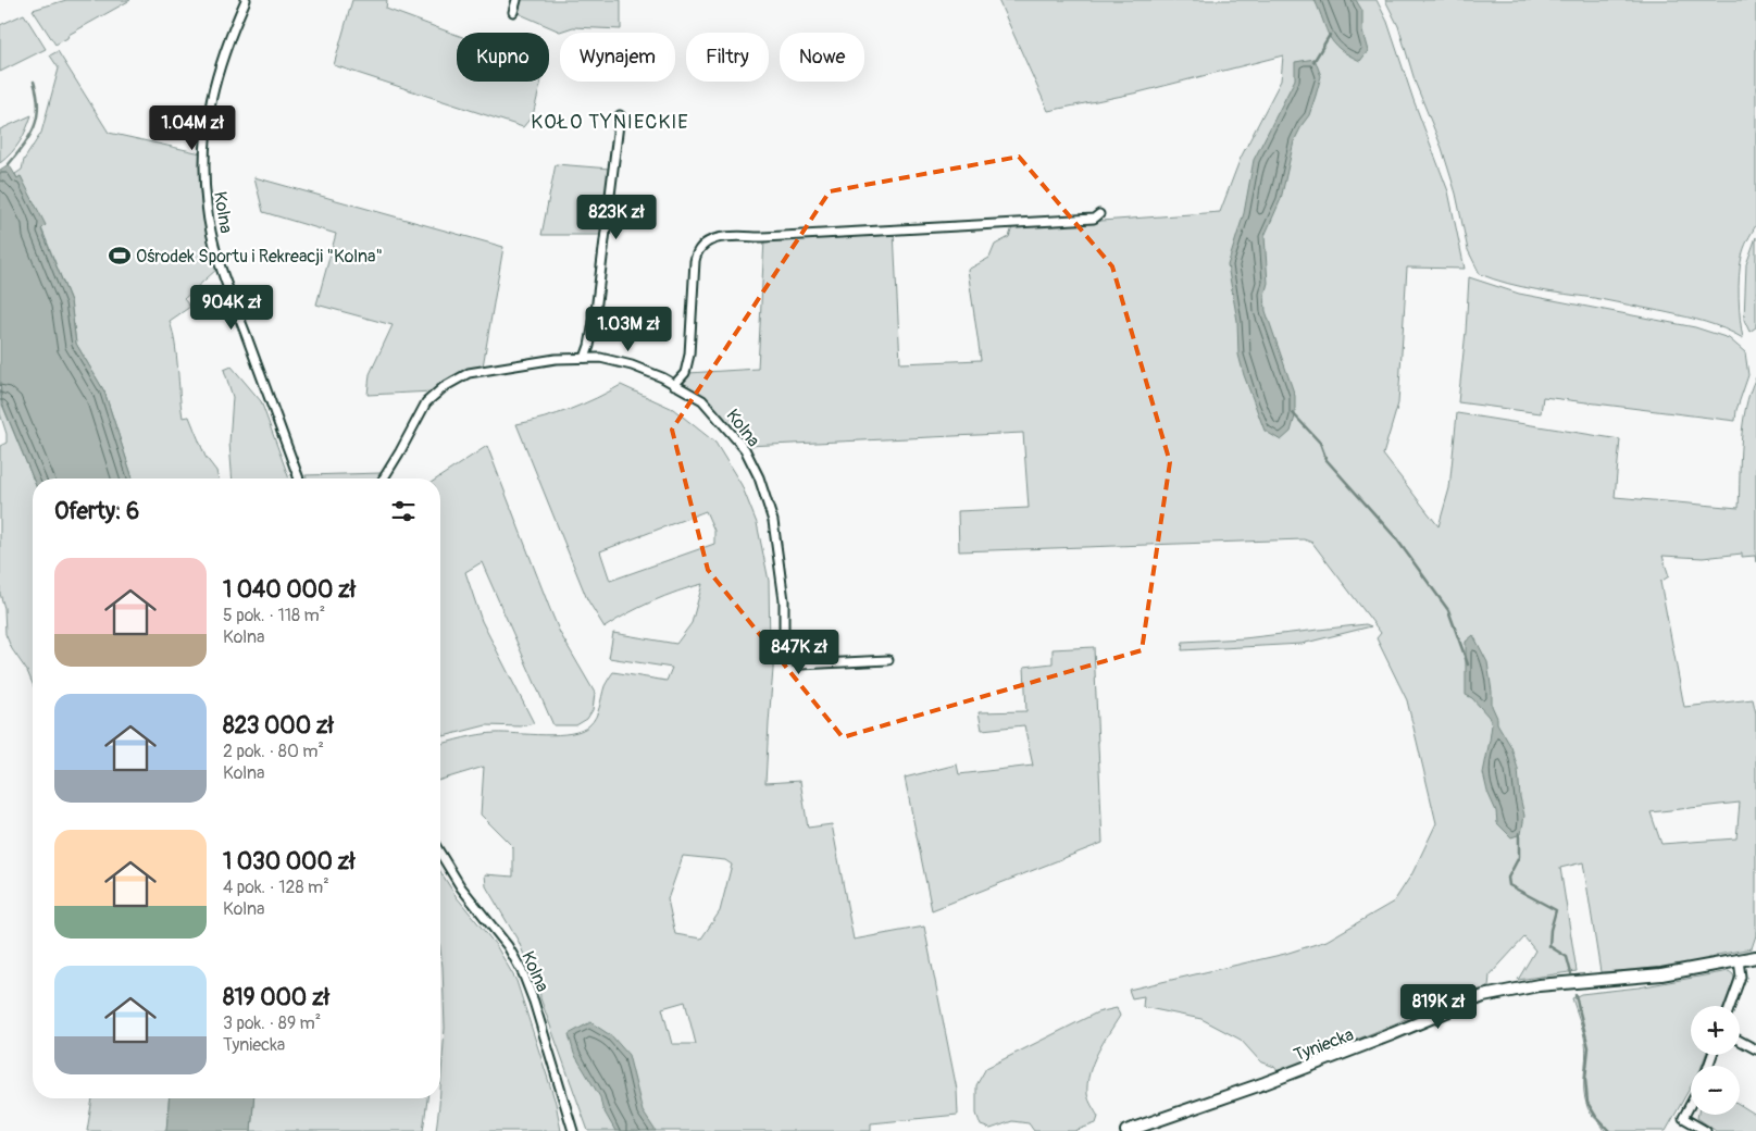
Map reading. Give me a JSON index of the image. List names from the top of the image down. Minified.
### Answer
{"streets":{"street":["Kolna","Tyniecka"]},"districts":["KOŁO TYNIECKIE"],"places":{"sports":["Ośrodek Sportu i Rekreacji \"Kolna\""]},"page":{"chip":["Kupno","Wynajem","Filtry","Nowe"],"price":["1.04M zł","823K zł","904K zł","1.03M zł","847K zł","819K zł"],"heading":"Oferty: 6","list":[{"name":"1 040 000 zł","note":"5 pok. · 118 m² · Kolna"},{"name":"823 000 zł","note":"2 pok. · 80 m² · Kolna"},{"name":"1 030 000 zł","note":"4 pok. · 128 m² · Kolna"},{"name":"819 000 zł","note":"3 pok. · 89 m² · Tyniecka"}],"map_buttons":["+","−"]}}
